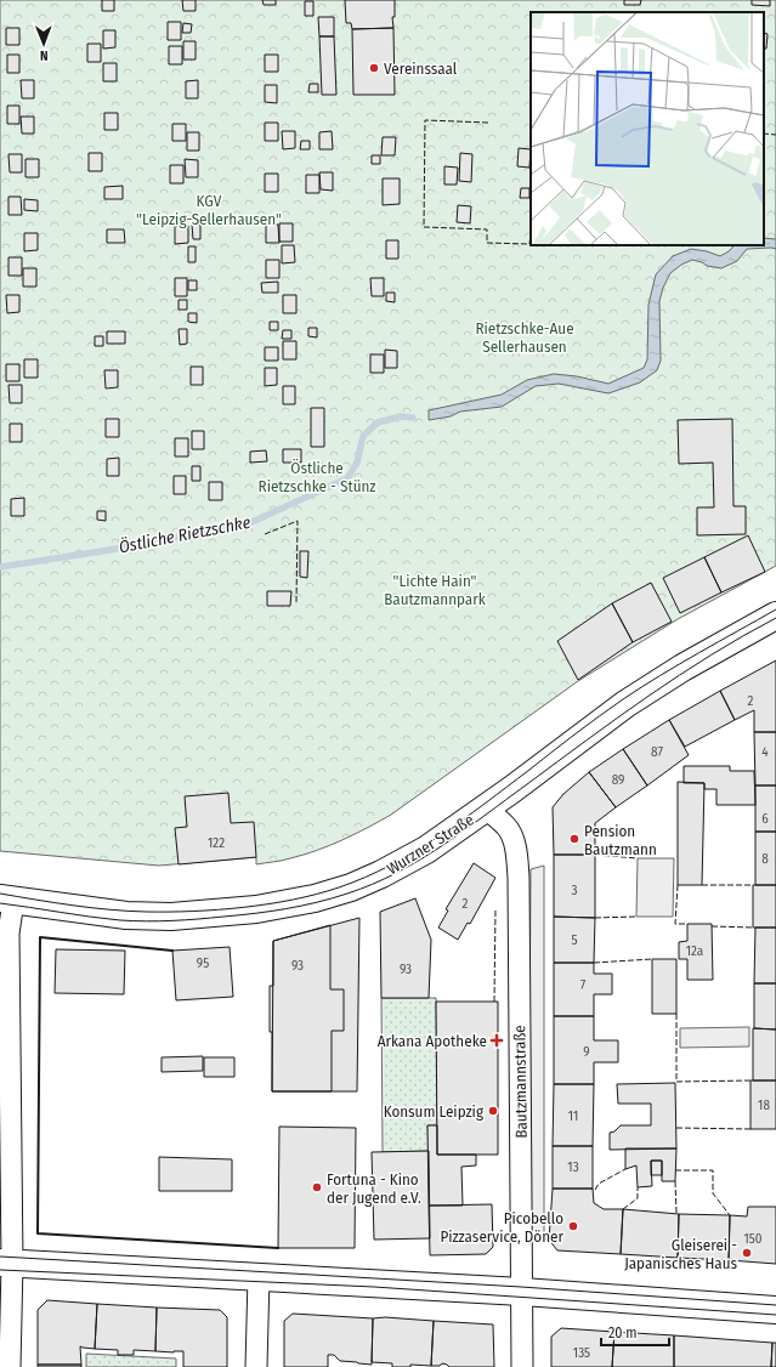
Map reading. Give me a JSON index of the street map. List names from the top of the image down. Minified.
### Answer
{"streets":{"main road":["Wurzner Straße"],"street":["Bautzmannstraße"]},"crossings":[["Wurzner Straße","Bautzmannstraße"]],"water":["Östliche Rietzschke"],"parks":["KGV \"Leipzig-Sellerhausen\"","Rietzschke-Aue Sellerhausen","Östliche Rietzschke - Stünz","\"Lichte Hain\" Bautzmannpark"],"places":{"other":["Vereinssaal","Pension Bautzmann","Konsum Leipzig","Fortuna - Kino der Jugend e.V.","Picobello Pizzaservice, Döner","Gleiserei - Japanisches Haus"],"health":["Arkana Apotheke"]},"house_numbers":["2","87","4","89","6","122","8","3","2","5","12a","95","93","93","7","9","18","11","13","150","135"],"scale_bar":"20 m","north":"bottom"}
